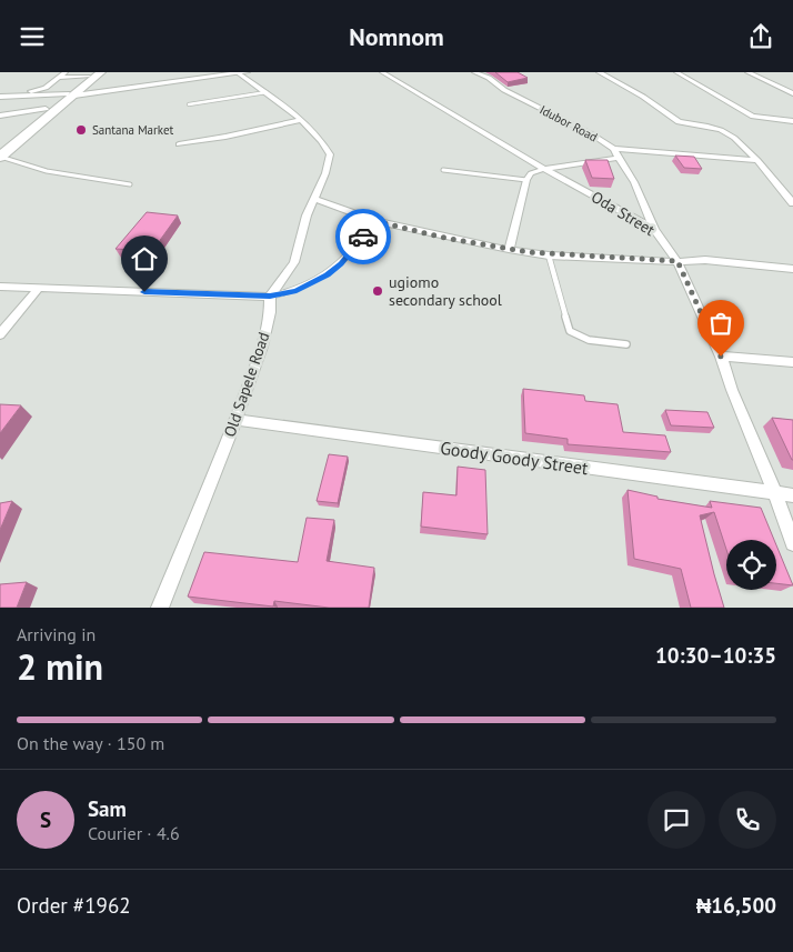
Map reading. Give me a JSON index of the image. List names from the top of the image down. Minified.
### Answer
{"streets":{"street":["Idubor Road","Oda Street","Old Sapele Road","Goody Goody Street"]},"crossings":[["Idubor Road","Oda Street"],["Oda Street","Goody Goody Street"],["Old Sapele Road","Goody Goody Street"]],"places":["Santana Market","ugiomo secondary school"],"page":{"header":"Nomnom","heading":["2 min","Arriving in","10:30–10:35"],"panel":["Sam","Courier · 4.6","Order #1962","₦16,500"],"bar":"On the way · 150 m","round":"S"}}
